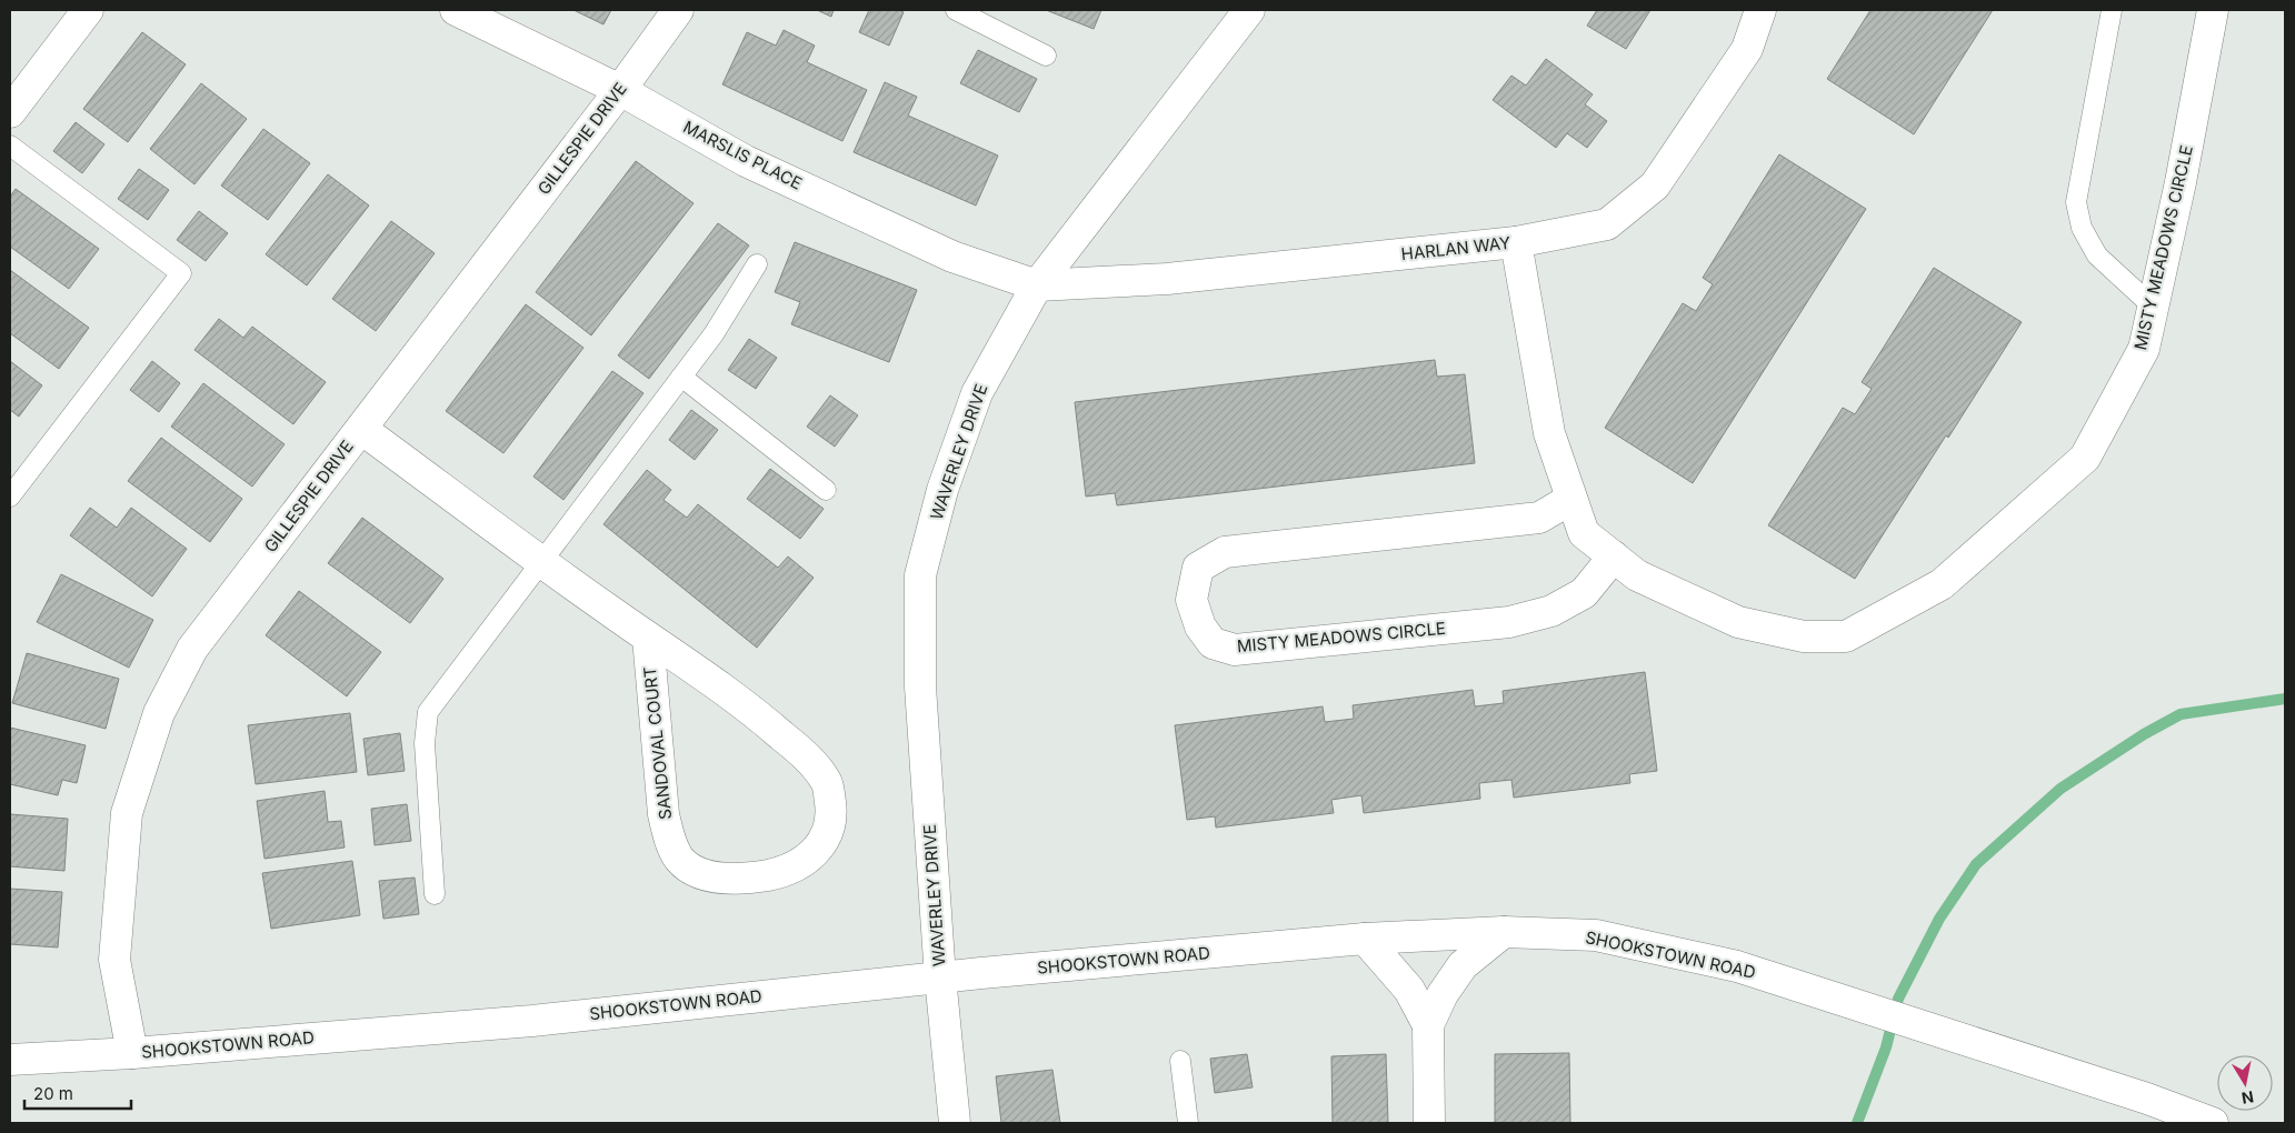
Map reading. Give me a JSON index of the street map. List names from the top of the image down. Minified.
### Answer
{"streets":{"street":["GILLESPIE DRIVE","MARSLIS PLACE","MISTY MEADOWS CIRCLE","HARLAN WAY","WAVERLEY DRIVE","SANDOVAL COURT","SHOOKSTOWN ROAD"]},"crossings":[["GILLESPIE DRIVE","MARSLIS PLACE"],["GILLESPIE DRIVE","SANDOVAL COURT"],["GILLESPIE DRIVE","SHOOKSTOWN ROAD"],["MARSLIS PLACE","HARLAN WAY"],["MARSLIS PLACE","WAVERLEY DRIVE"],["MISTY MEADOWS CIRCLE","HARLAN WAY"],["HARLAN WAY","WAVERLEY DRIVE"],["WAVERLEY DRIVE","SHOOKSTOWN ROAD"]],"scale_bar":"20 m","north":"bottom"}
